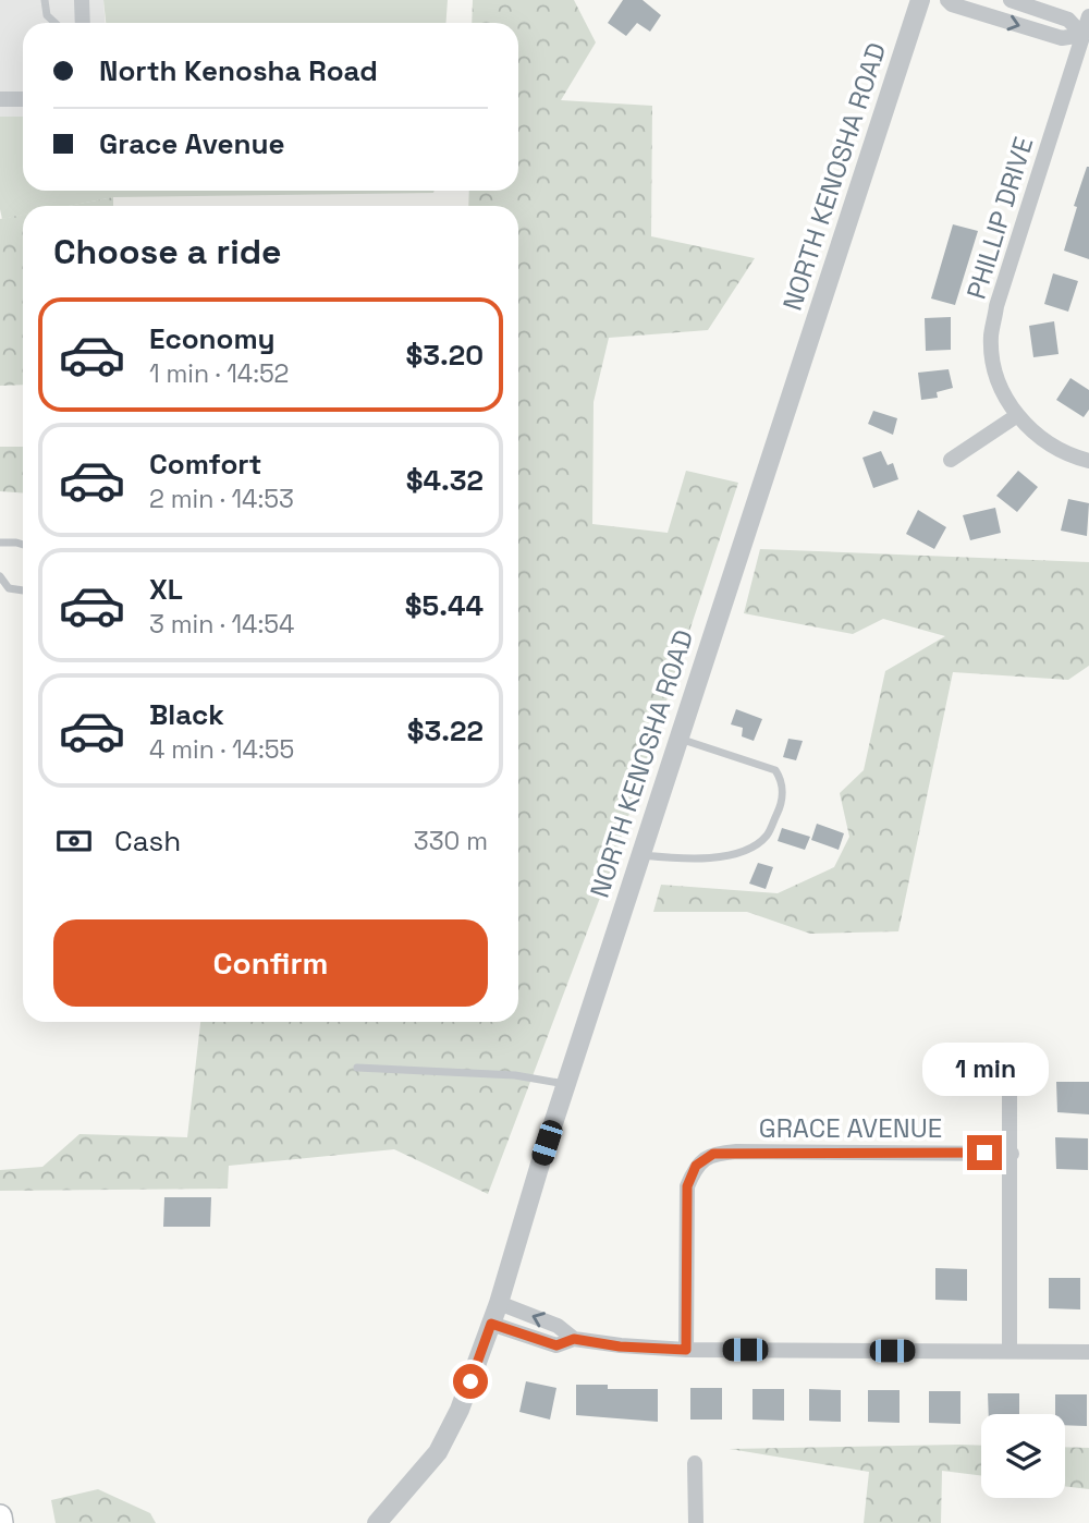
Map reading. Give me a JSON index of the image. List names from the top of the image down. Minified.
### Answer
{"streets":{"street":["NORTH KENOSHA ROAD","PHILLIP DRIVE","GRACE AVENUE"]},"page":{"banner":["North Kenosha Road","Grace Avenue"],"heading":"Choose a ride","list":[{"name":"Economy","note":"1 min · 14:52","value":"$3.20"},{"name":"Comfort","note":"2 min · 14:53","value":"$4.32"},{"name":"XL","note":"3 min · 14:54","value":"$5.44"},{"name":"Black","note":"4 min · 14:55","value":"$3.22"}],"pay":["Cash","330 m"],"buttons":"Confirm","bubble":"1 min"}}
